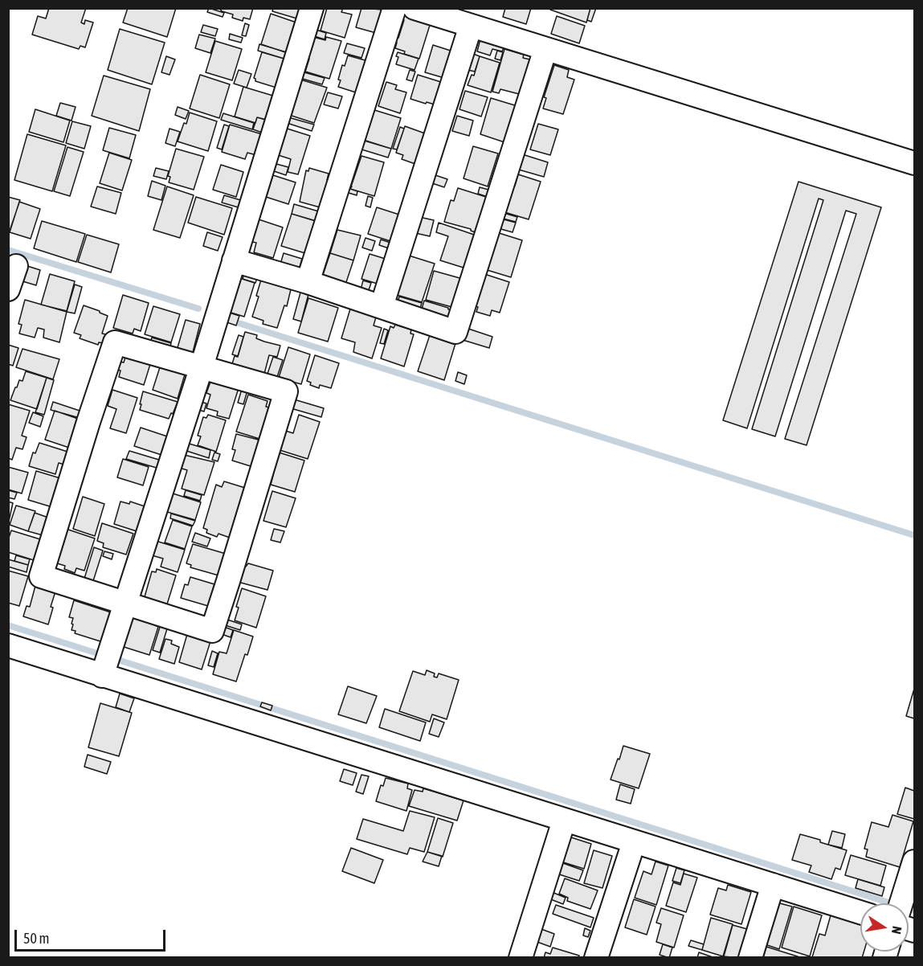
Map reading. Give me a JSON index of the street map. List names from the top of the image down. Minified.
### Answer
{"scale_bar":"50 m","north":"right"}
